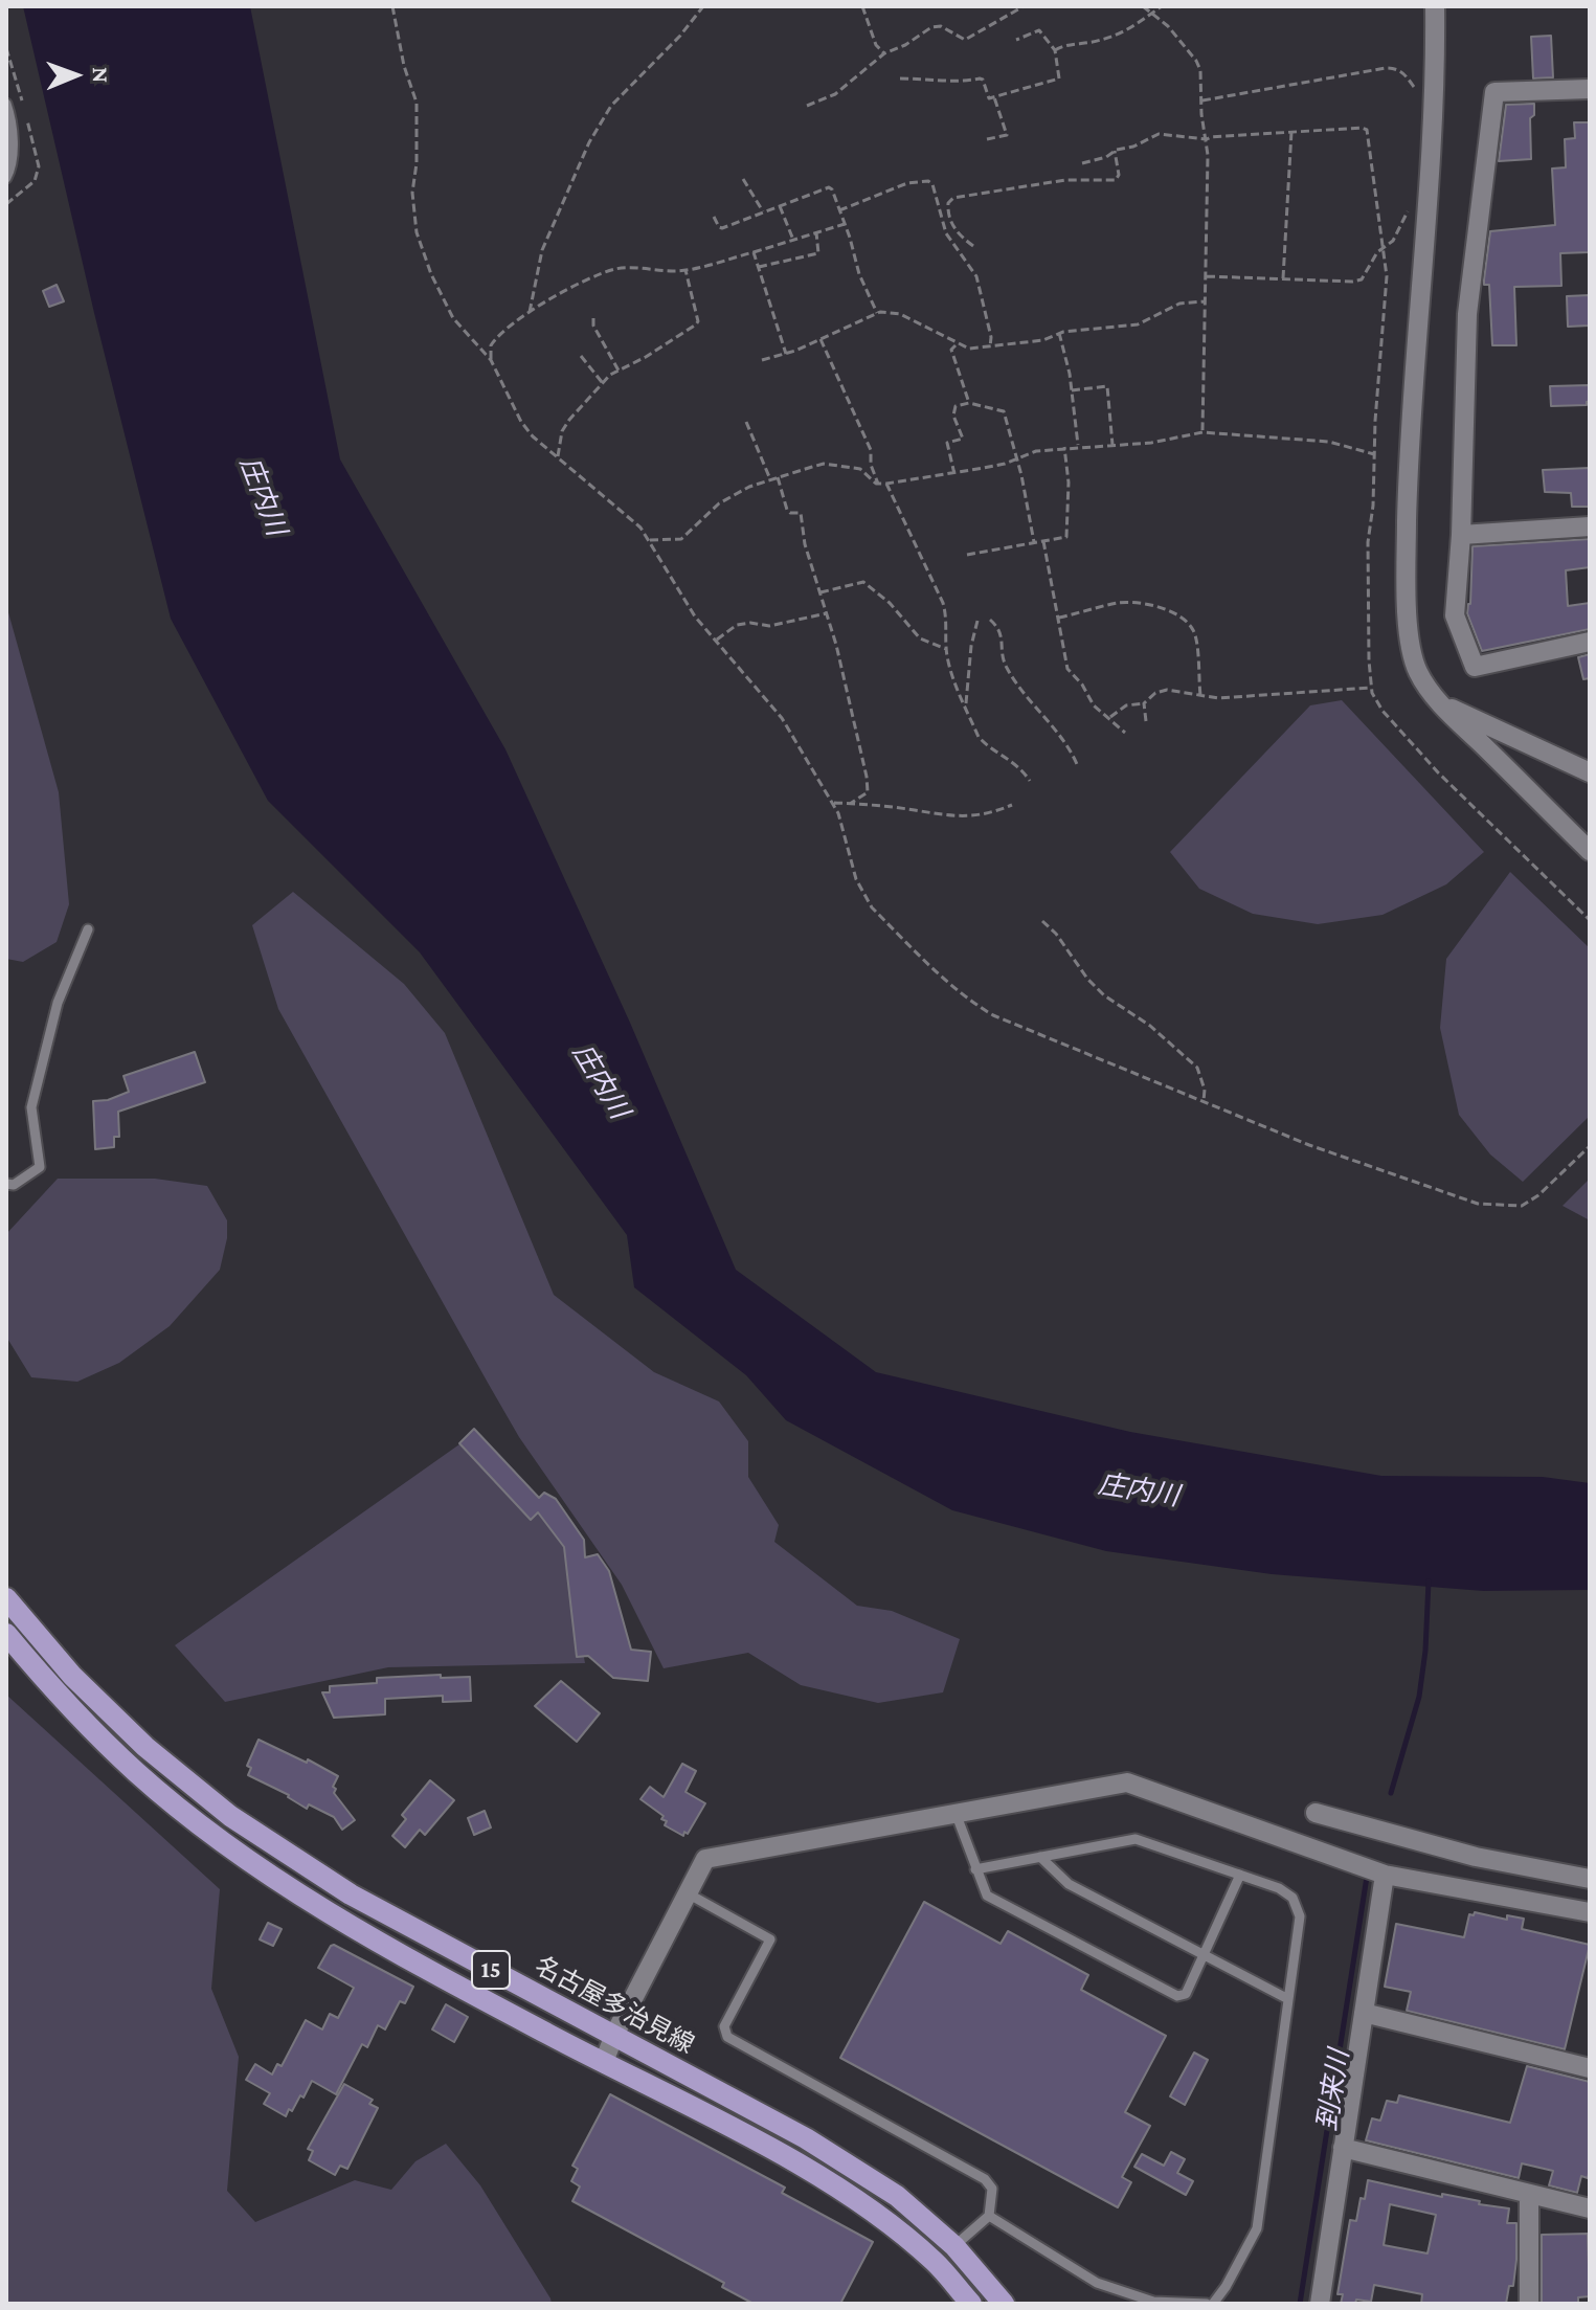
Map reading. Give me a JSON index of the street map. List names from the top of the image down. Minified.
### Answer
{"streets":{"main road":["15","名古屋多治見線"]},"water":["庄内川","到来川"],"north":"right"}
